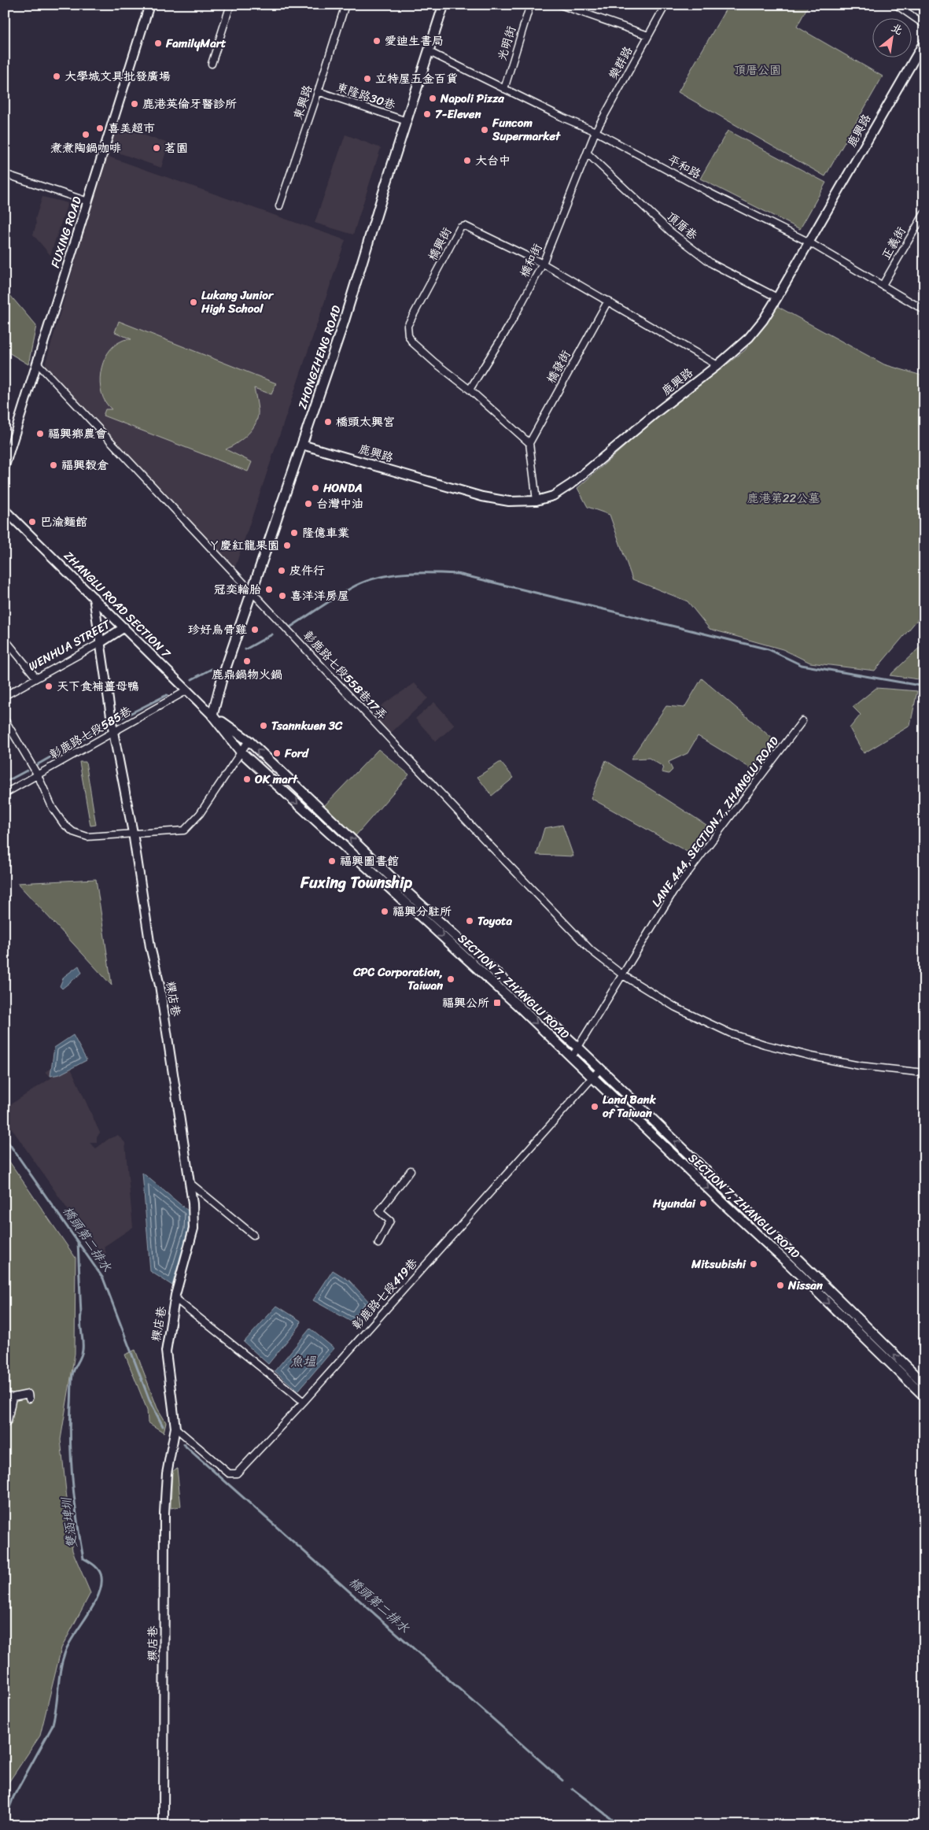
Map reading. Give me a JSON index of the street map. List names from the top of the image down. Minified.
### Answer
{"streets":{"main road":["ZHONGZHENG ROAD","SECTION 7, ZHANGLU ROAD"],"street":["光明街","樂群路","東隆路30巷","東興路","鹿興路","平和路","頂厝巷","FUXING ROAD","正義街","橋興街","橋和街","橋發街","ZHANGLU ROAD SECTION 7","WENHUA STREET","彰鹿路七段558巷17弄","彰鹿路七段585巷","LANE 444, SECTION 7, ZHANGLU ROAD","粿店巷","彰鹿路七段419巷"]},"crossings":[["光明街","平和路"],["樂群路","平和路"],["樂群路","橋和街"],["東隆路30巷","東興路"],["東隆路30巷","ZHONGZHENG ROAD"],["鹿興路","平和路"],["鹿興路","頂厝巷"],["鹿興路","橋興街"],["鹿興路","ZHONGZHENG ROAD"],["平和路","正義街"],["平和路","橋和街"],["平和路","ZHONGZHENG ROAD"],["頂厝巷","橋和街"],["FUXING ROAD","彰鹿路七段558巷17弄"],["橋興街","橋和街"],["橋興街","橋發街"],["ZHONGZHENG ROAD","ZHANGLU ROAD SECTION 7"],["ZHONGZHENG ROAD","彰鹿路七段558巷17弄"],["ZHONGZHENG ROAD","SECTION 7, ZHANGLU ROAD"],["ZHANGLU ROAD SECTION 7","WENHUA STREET"],["ZHANGLU ROAD SECTION 7","彰鹿路七段585巷"],["ZHANGLU ROAD SECTION 7","SECTION 7, ZHANGLU ROAD"],["ZHANGLU ROAD SECTION 7","粿店巷"],["WENHUA STREET","粿店巷"],["彰鹿路七段558巷17弄","LANE 444, SECTION 7, ZHANGLU ROAD"],["彰鹿路七段585巷","粿店巷"],["LANE 444, SECTION 7, ZHANGLU ROAD","SECTION 7, ZHANGLU ROAD"],["SECTION 7, ZHANGLU ROAD","彰鹿路七段419巷"],["粿店巷","彰鹿路七段419巷"]],"districts":["Fuxing Township"],"water":["橋頭第二排水","魚塭","雙涵埤圳"],"parks":["頂厝公園","鹿港第22公墓"],"places":{"other":["愛迪生書局","FamilyMart","大學城文具批發廣場","立特屋五金百貨","Napoli Pizza","鹿港英倫牙醫診所","7-Eleven","喜美超市","Funcom Supermarket","煮煮陶鍋咖啡","茗園","大台中","Lukang Junior High School","橋頭太興宮","福興鄉農會","福興穀倉","HONDA","台灣中油","巴渝麵館","隆億車業","ㄚ慶紅龍果園","皮件行","冠奕輪胎","喜洋洋房屋","珍好烏骨雞","鹿鼎鍋物火鍋","天下食補薑母鴨","Tsannkuen 3C","Ford","OK mart","福興圖書館","福興分駐所","Toyota","CPC Corporation, Taiwan","Land Bank of Taiwan","Hyundai","Mitsubishi","Nissan"],"transit":["福興公所"]},"north":"top right"}
